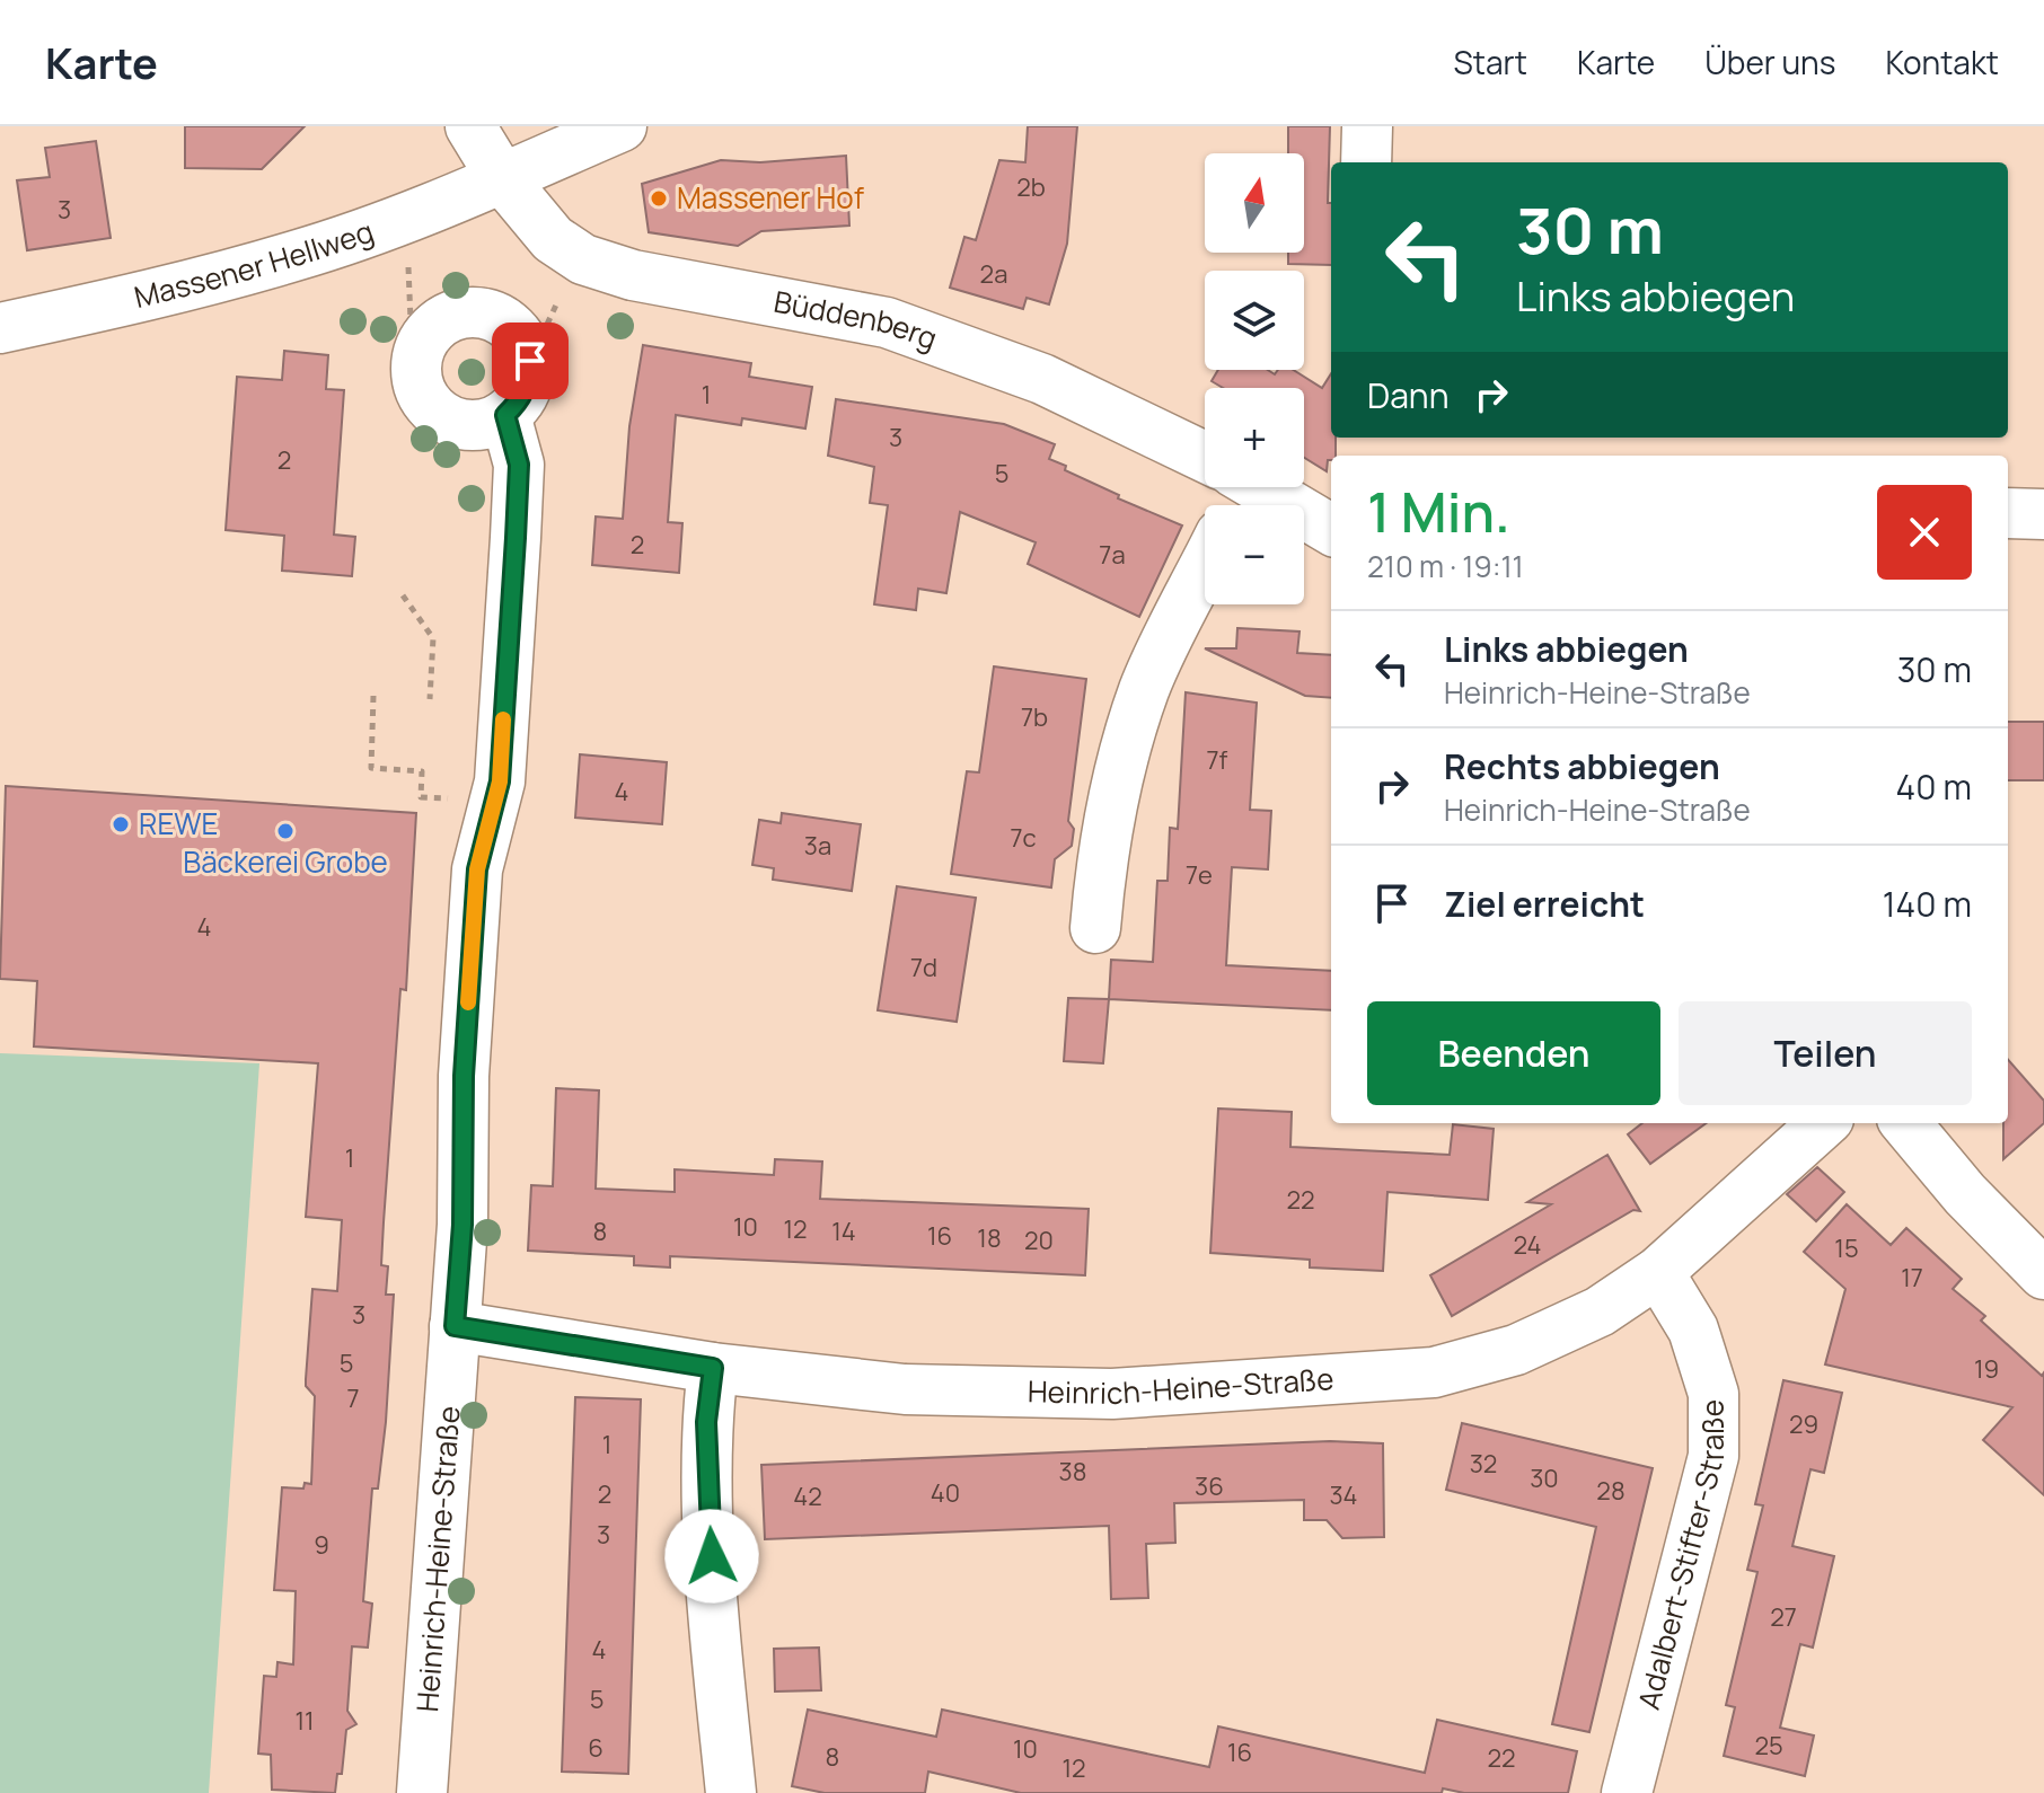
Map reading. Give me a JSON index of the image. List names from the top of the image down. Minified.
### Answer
{"streets":{"street":["Massener Hellweg","Büddenberg","Heinrich-Heine-Straße","Adalbert-Stifter-Straße"]},"crossings":[["Massener Hellweg","Büddenberg"],["Heinrich-Heine-Straße","Adalbert-Stifter-Straße"]],"places":["Massener Hof","REWE","Bäckerei Grobe"],"house_numbers":["2b","3","2a","1","3","2","5","2","7a","7b","7f","4","7c","3a","7e","4","7d","1","22","10","12","8","14","16","18","20","24","15","17","3","5","19","7","29","1","32","38","30","36","28","40","2","34","42","3","9","27","4","5","11","25","6","10","16","8","22","12"],"north":"top","page":{"header":"Karte","nav":["Start","Karte","Über uns","Kontakt"],"map_buttons":["+","−"],"turn":["30 m","Links abbiegen"],"then":"Dann","heading":["1 Min.","210 m · 19:11"],"list":[{"name":"Links abbiegen","note":"Heinrich-Heine-Straße","value":"30 m"},{"name":"Rechts abbiegen","note":"Heinrich-Heine-Straße","value":"40 m"},{"name":"Ziel erreicht","value":"140 m"}],"buttons":["Beenden","Teilen"]}}
